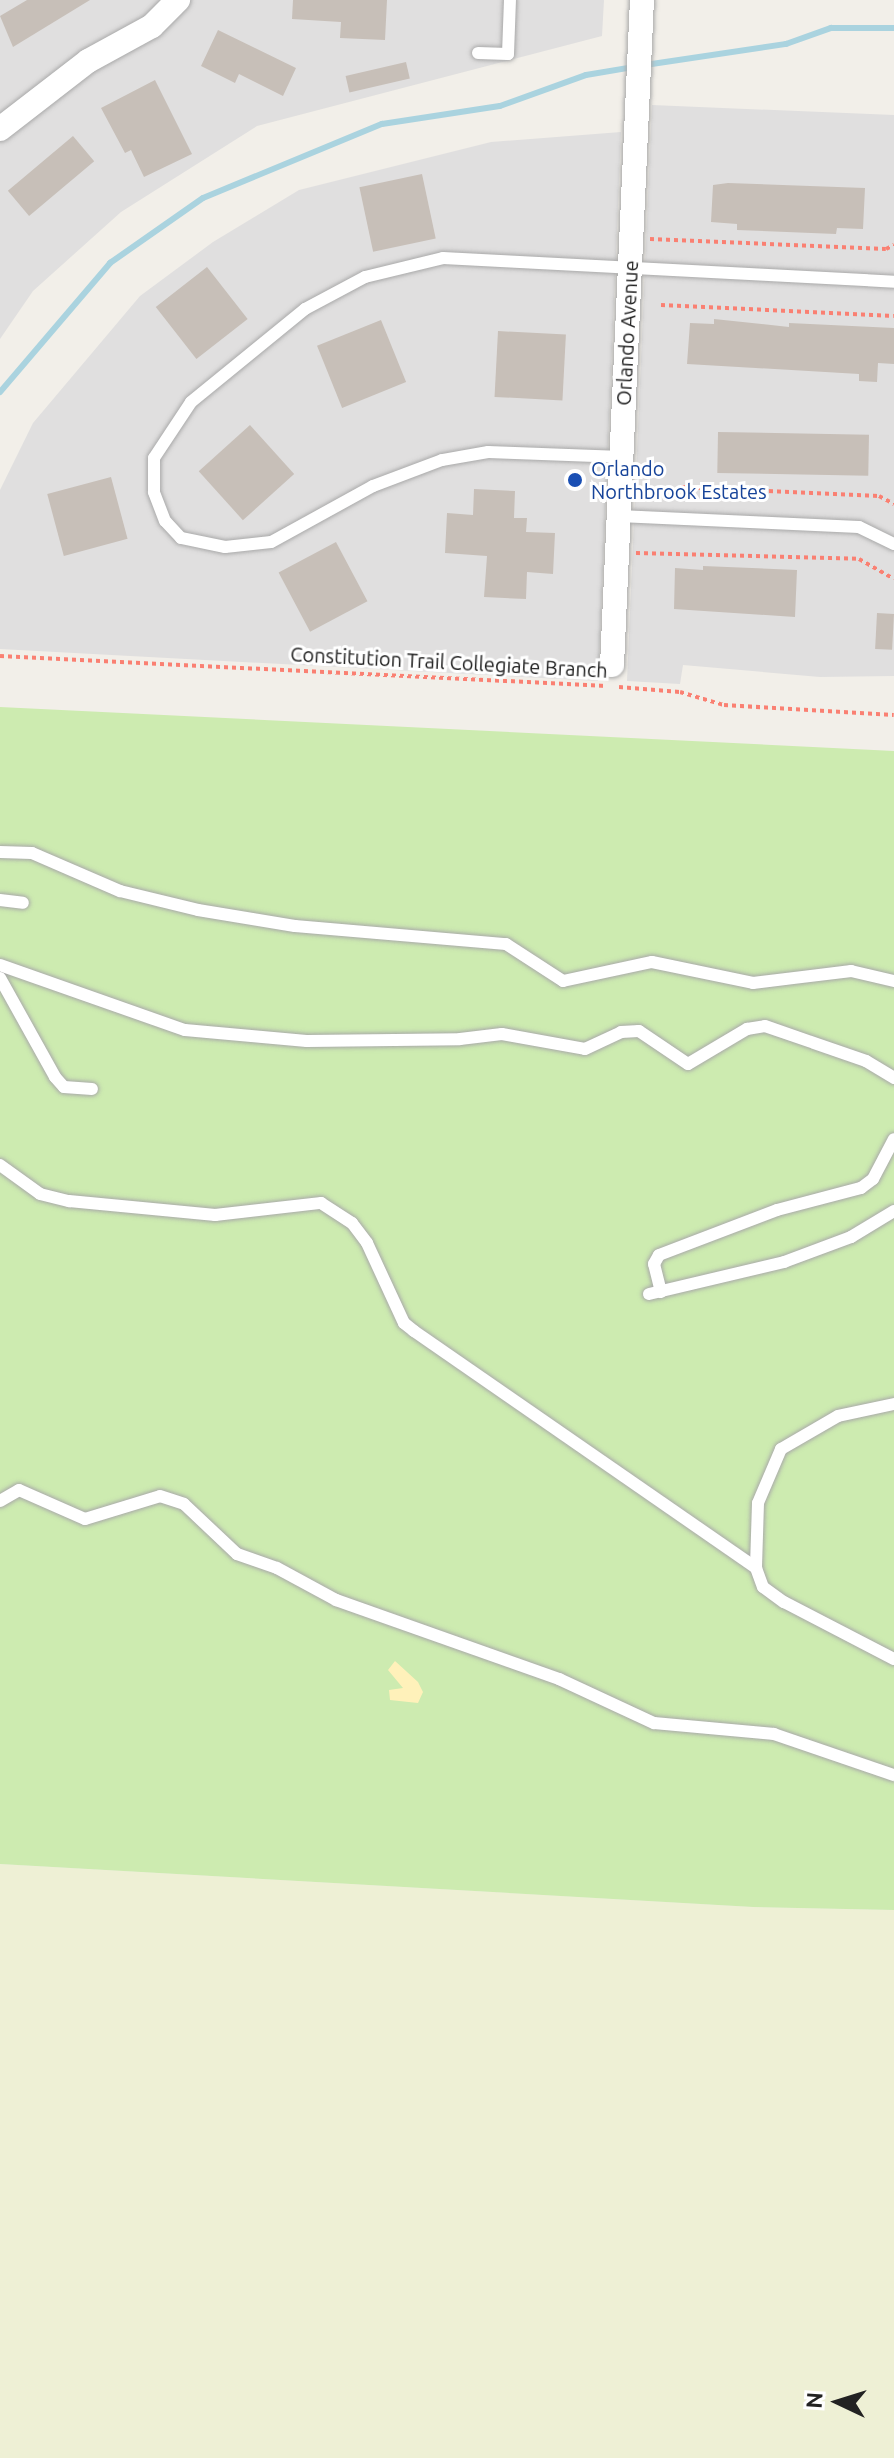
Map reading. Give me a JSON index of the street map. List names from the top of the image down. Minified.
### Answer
{"streets":{"street":["Orlando Avenue"],"path":["Constitution Trail Collegiate Branch"]},"places":["Orlando Northbrook Estates"],"north":"left"}
